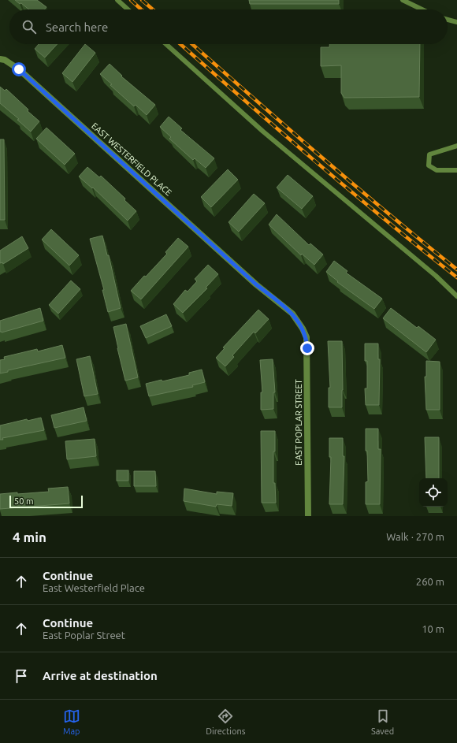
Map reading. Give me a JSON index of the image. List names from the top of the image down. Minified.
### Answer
{"streets":{"street":["EAST WESTERFIELD PLACE","EAST POPLAR STREET"]},"crossings":[["EAST WESTERFIELD PLACE","EAST POPLAR STREET"]],"scale_bar":"50 m","page":{"search":"Search here","scale":"50 m","heading":["4 min","Walk · 270 m"],"list":[["Continue","East Westerfield Place","260 m"],["Continue","East Poplar Street","10 m"],"Arrive at destination"],"nav":["Map","Directions","Saved"]}}
